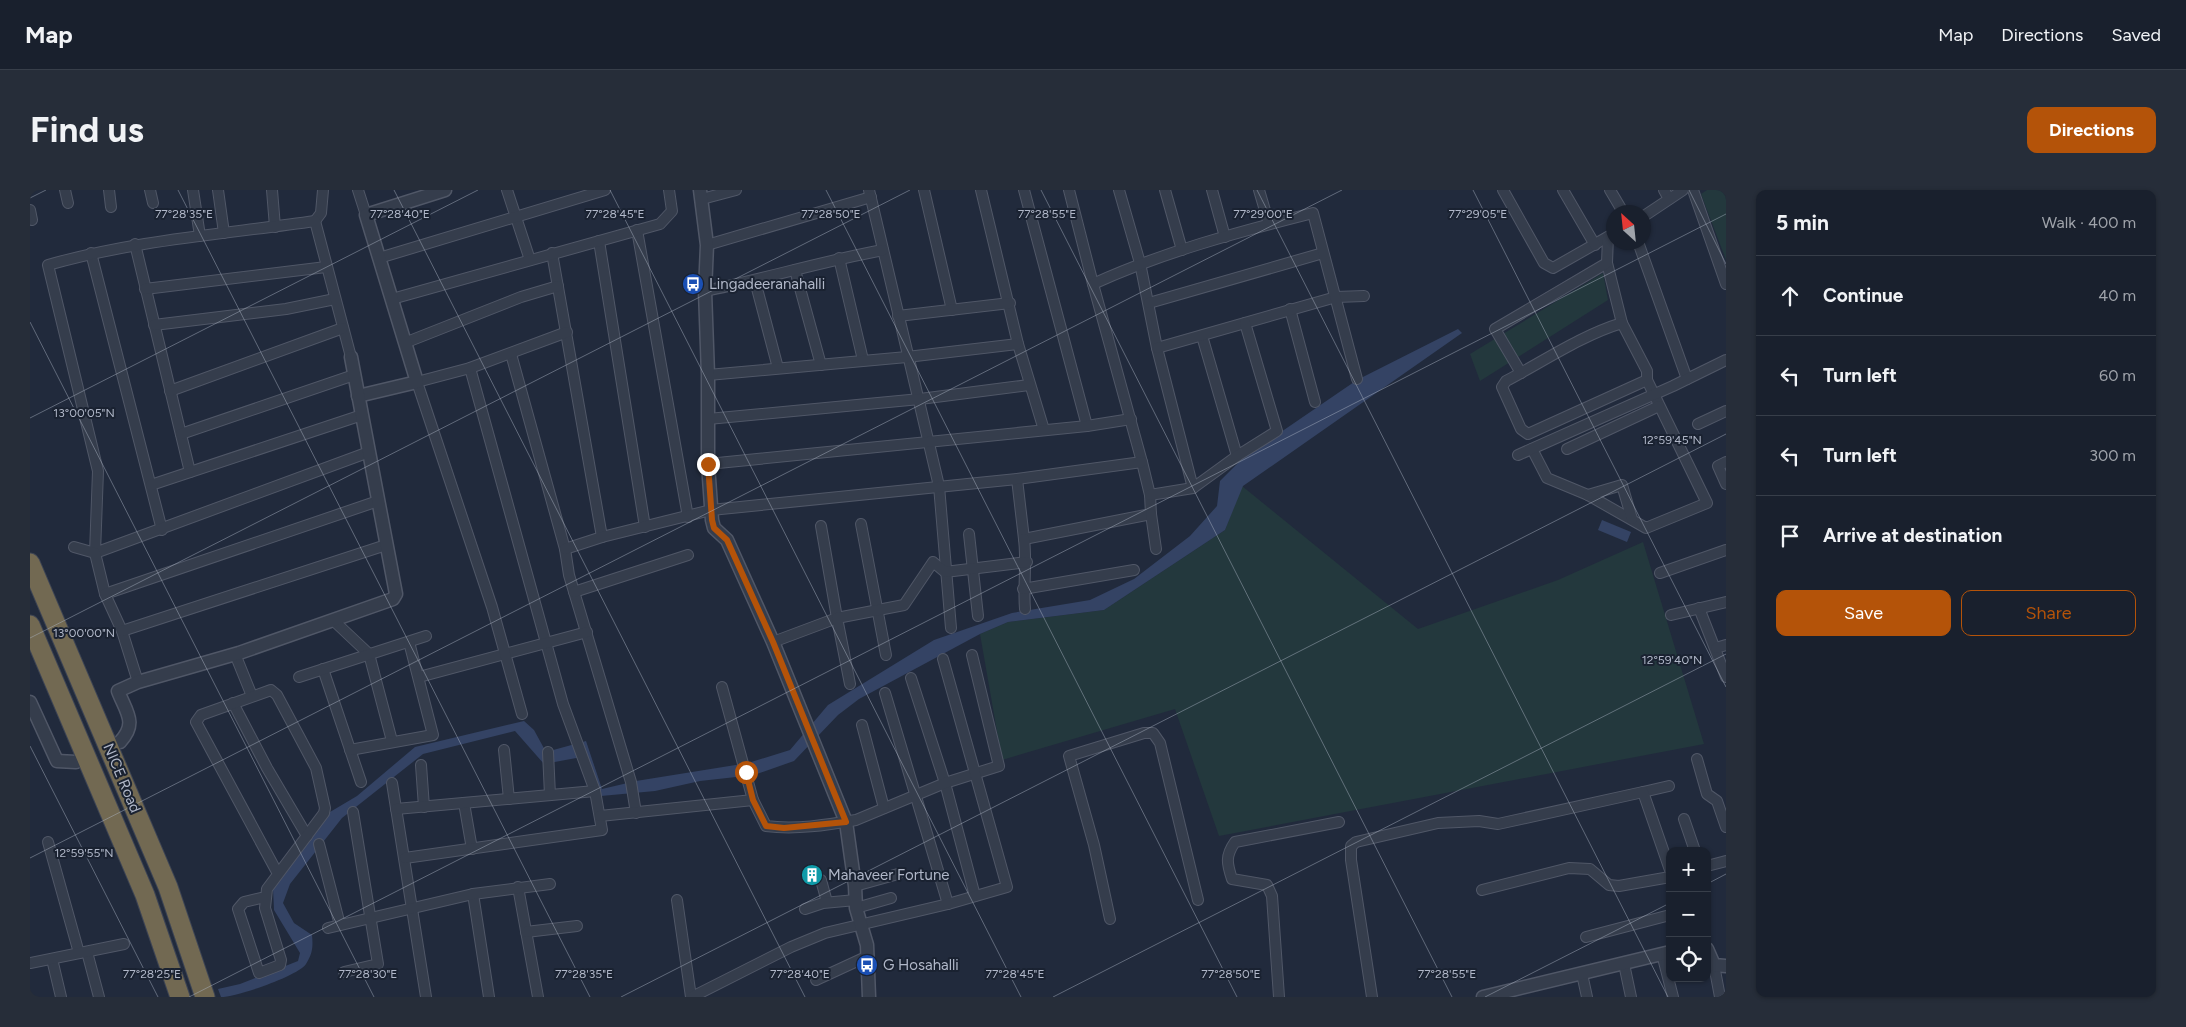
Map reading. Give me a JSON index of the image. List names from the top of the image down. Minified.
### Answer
{"streets":{"highway":["NICE Road"]},"places":{"bus stop":["Lingadeeranahalli","G Hosahalli"],"building":["Mahaveer Fortune"]},"north":"top left","page":{"header":"Map","nav":["Map","Directions","Saved"],"buttons":["Directions",["Save","Share"]],"title":"Find us","heading":["5 min","Walk · 400 m"],"list":[["Continue","40 m"],["Turn left","60 m"],["Turn left","300 m"],"Arrive at destination"],"map_buttons":["+","−"]},"coordinates":["77°28'35\"E","77°28'40\"E","77°28'45\"E","77°28'50\"E","77°28'55\"E","77°29'00\"E","77°29'05\"E","13°00'05\"N","12°59'45\"N","13°00'00\"N","12°59'40\"N","12°59'55\"N","77°28'25\"E","77°28'30\"E"]}
